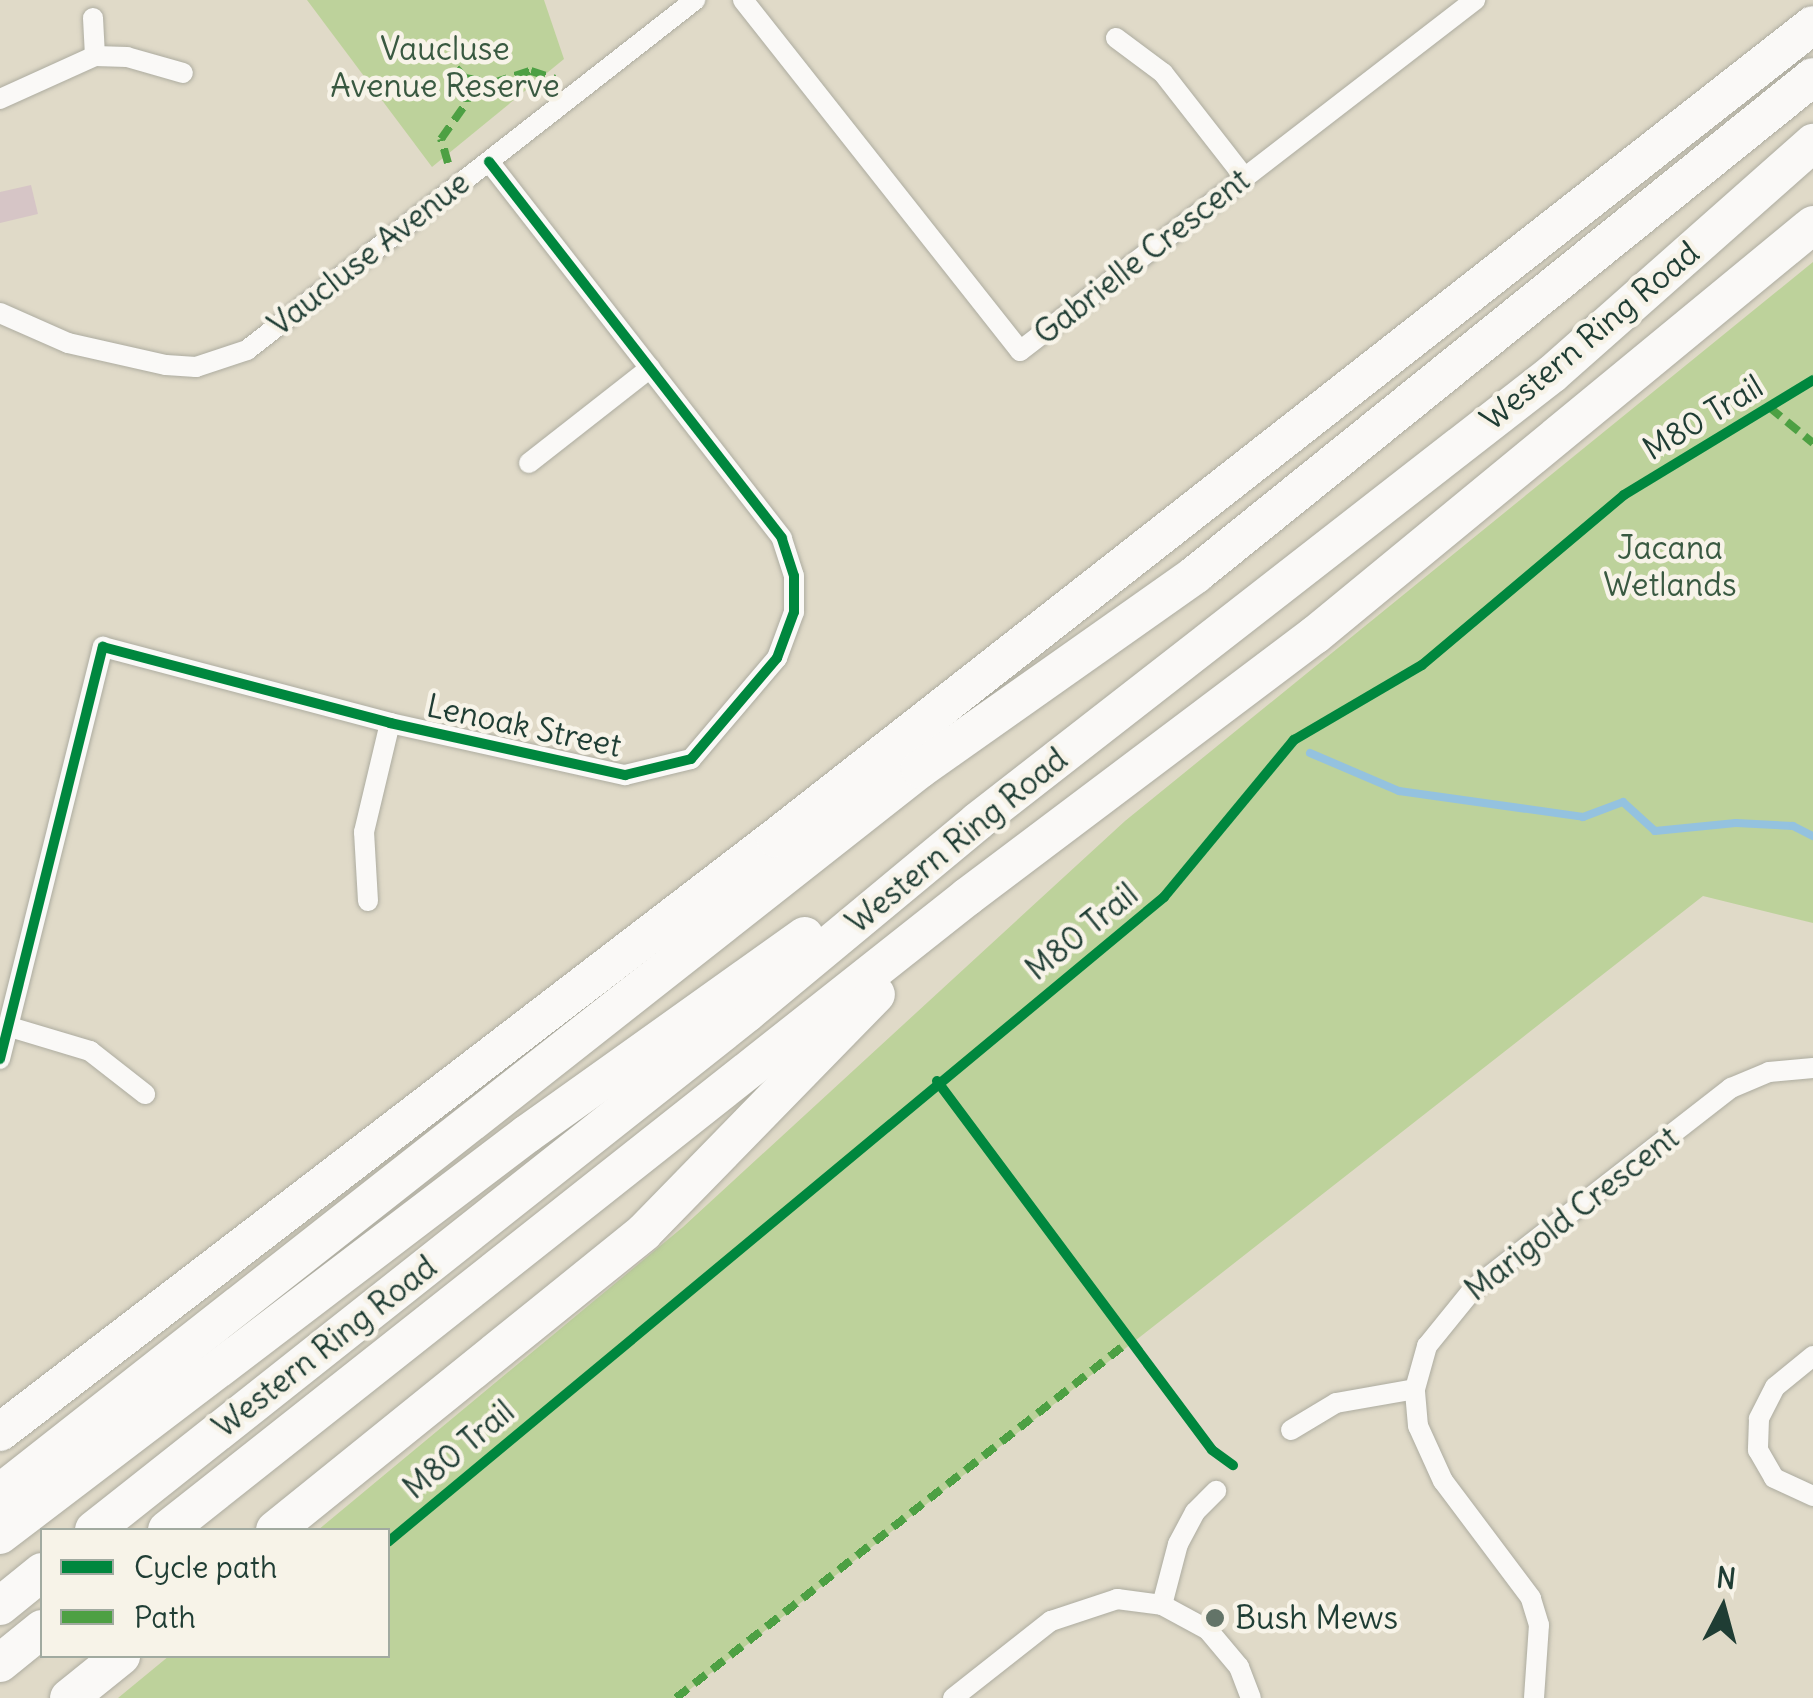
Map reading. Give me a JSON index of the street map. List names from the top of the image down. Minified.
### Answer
{"streets":{"highway":["Western Ring Road"],"street":["Vaucluse Avenue","Gabrielle Crescent","Lenoak Street","Marigold Crescent"],"cycle path":["M80 Trail"]},"crossings":[["Vaucluse Avenue","Lenoak Street"]],"parks":["Vaucluse Avenue Reserve","Jacana Wetlands"],"places":["Bush Mews"],"legend":["Cycle path","Path"],"north":"top"}
